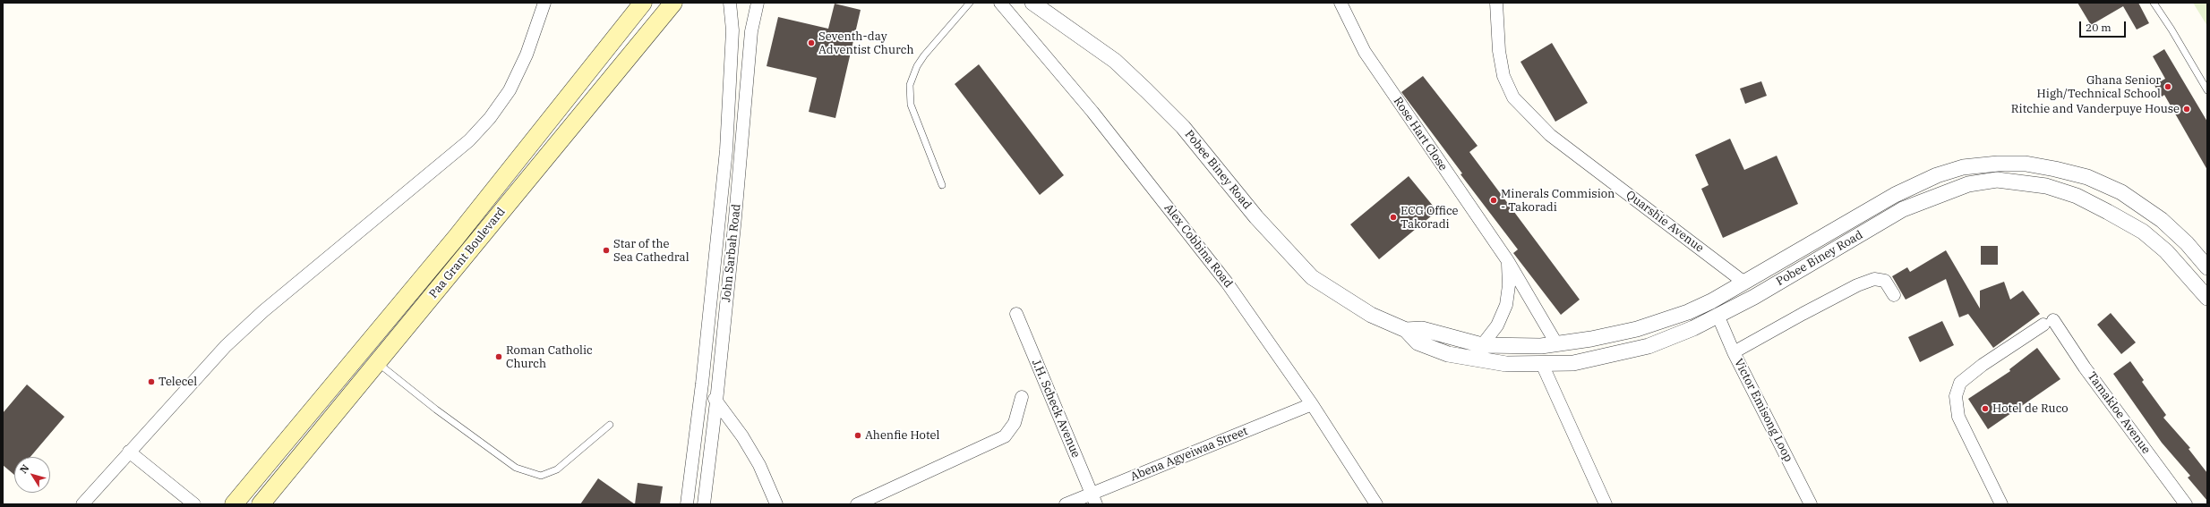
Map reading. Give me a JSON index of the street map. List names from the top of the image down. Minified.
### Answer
{"streets":{"main road":["Paa Grant Boulevard"],"street":["Rose Hart Close","Pobee Biney Road","Quarshie Avenue","Alex Cobbina Road","John Sarbah Road","J.H. Scheck Avenue","Victor Emisong Loop","Tamakloe Avenue","Abena Agyeiwaa Street"]},"crossings":[["Rose Hart Close","Pobee Biney Road"],["Pobee Biney Road","Quarshie Avenue"],["Pobee Biney Road","Victor Emisong Loop"],["Alex Cobbina Road","Abena Agyeiwaa Street"],["J.H. Scheck Avenue","Abena Agyeiwaa Street"]],"places":["Seventh-day Adventist Church","Ghana Senior High/Technical School","Ritchie and Vanderpuye House","Minerals Commision - Takoradi","ECG Office Takoradi","Star of the Sea Cathedral","Roman Catholic Church","Telecel","Hotel de Ruco","Ahenfie Hotel"],"scale_bar":"20 m","north":"top left"}
